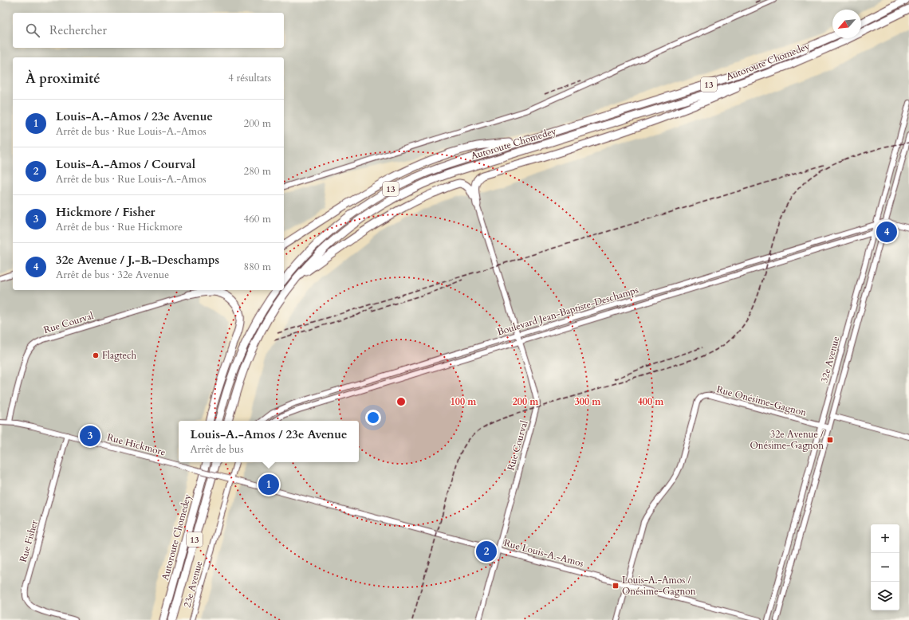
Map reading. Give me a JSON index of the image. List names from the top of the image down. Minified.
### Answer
{"streets":{"highway":["Autoroute Chomedey","13"],"street":["Boulevard Jean-Baptiste-Deschamps","Rue Courval","32e Avenue","Rue Onésime-Gagnon","Rue Hickmore","Rue Fisher","Rue Louis-A.-Amos","23e Avenue"]},"crossings":[["Boulevard Jean-Baptiste-Deschamps","Rue Courval"],["Boulevard Jean-Baptiste-Deschamps","32e Avenue"],["Rue Courval","Rue Hickmore"],["Rue Courval","Rue Louis-A.-Amos"],["32e Avenue","Rue Onésime-Gagnon"],["Rue Onésime-Gagnon","Rue Louis-A.-Amos"],["Rue Hickmore","Rue Fisher"],["Rue Hickmore","Rue Louis-A.-Amos"],["Rue Hickmore","23e Avenue"],["Rue Louis-A.-Amos","23e Avenue"]],"places":{"other":["Flagtech"],"transit":["32e Avenue / Onésime-Gagnon","Louis-A.-Amos / Onésime-Gagnon"]},"north":"bottom left","page":{"search":"Rechercher","heading":["À proximité","4 résultats"],"list":[{"mark":"1","name":"Louis-A.-Amos / 23e Avenue","note":"Arrêt de bus · Rue Louis-A.-Amos","value":"200 m"},{"mark":"2","name":"Louis-A.-Amos / Courval","note":"Arrêt de bus · Rue Louis-A.-Amos","value":"280 m"},{"mark":"3","name":"Hickmore / Fisher","note":"Arrêt de bus · Rue Hickmore","value":"460 m"},{"mark":"4","name":"32e Avenue / J.-B.-Deschamps","note":"Arrêt de bus · 32e Avenue","value":"880 m"}],"pins":["4","3","1","2"],"popup":["Louis-A.-Amos / 23e Avenue","Arrêt de bus"],"map_buttons":["+","−"]},"rings":["100 m","200 m","300 m","400 m"]}
